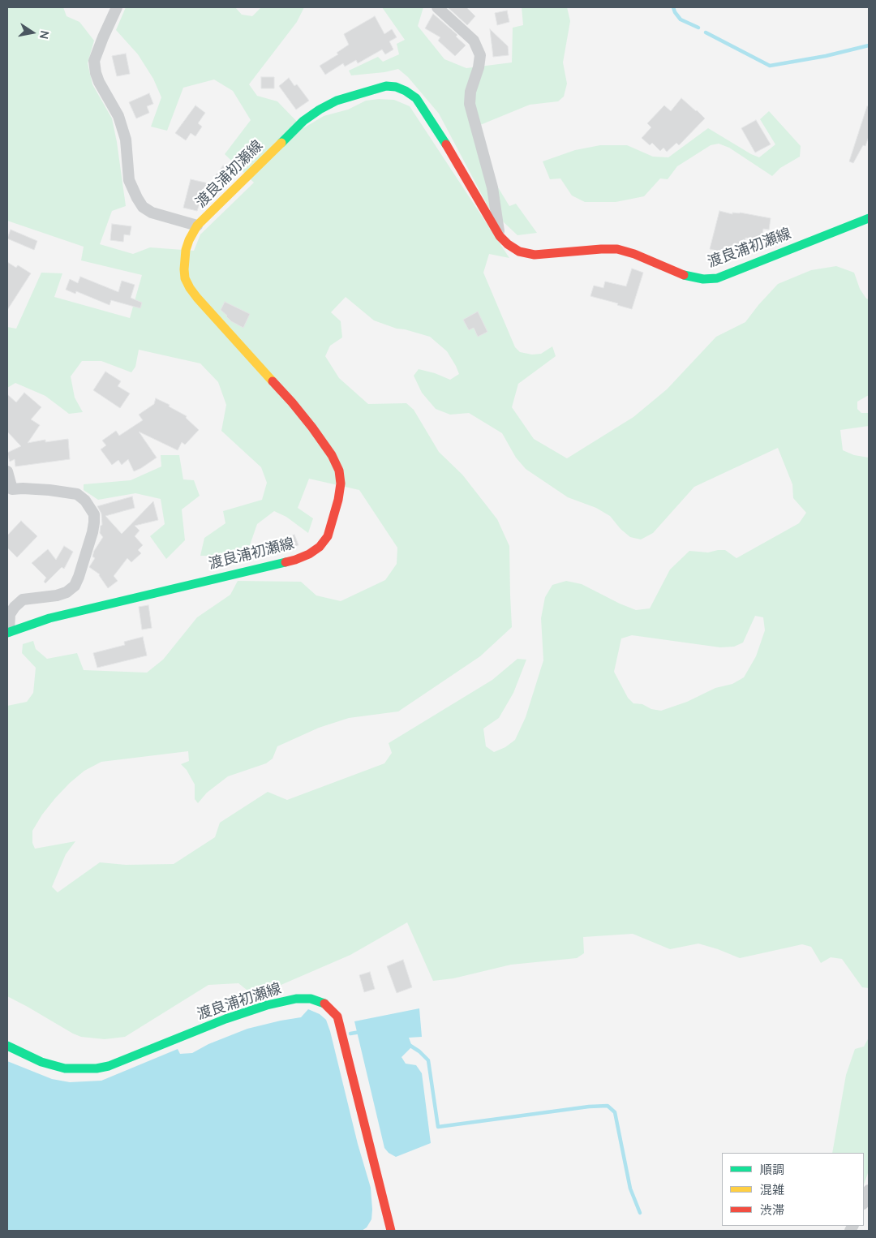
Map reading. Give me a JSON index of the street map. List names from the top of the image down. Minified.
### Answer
{"streets":{"main road":["渡良浦初瀬線"]},"legend":["順調","混雑","渋滞"],"north":"right"}
